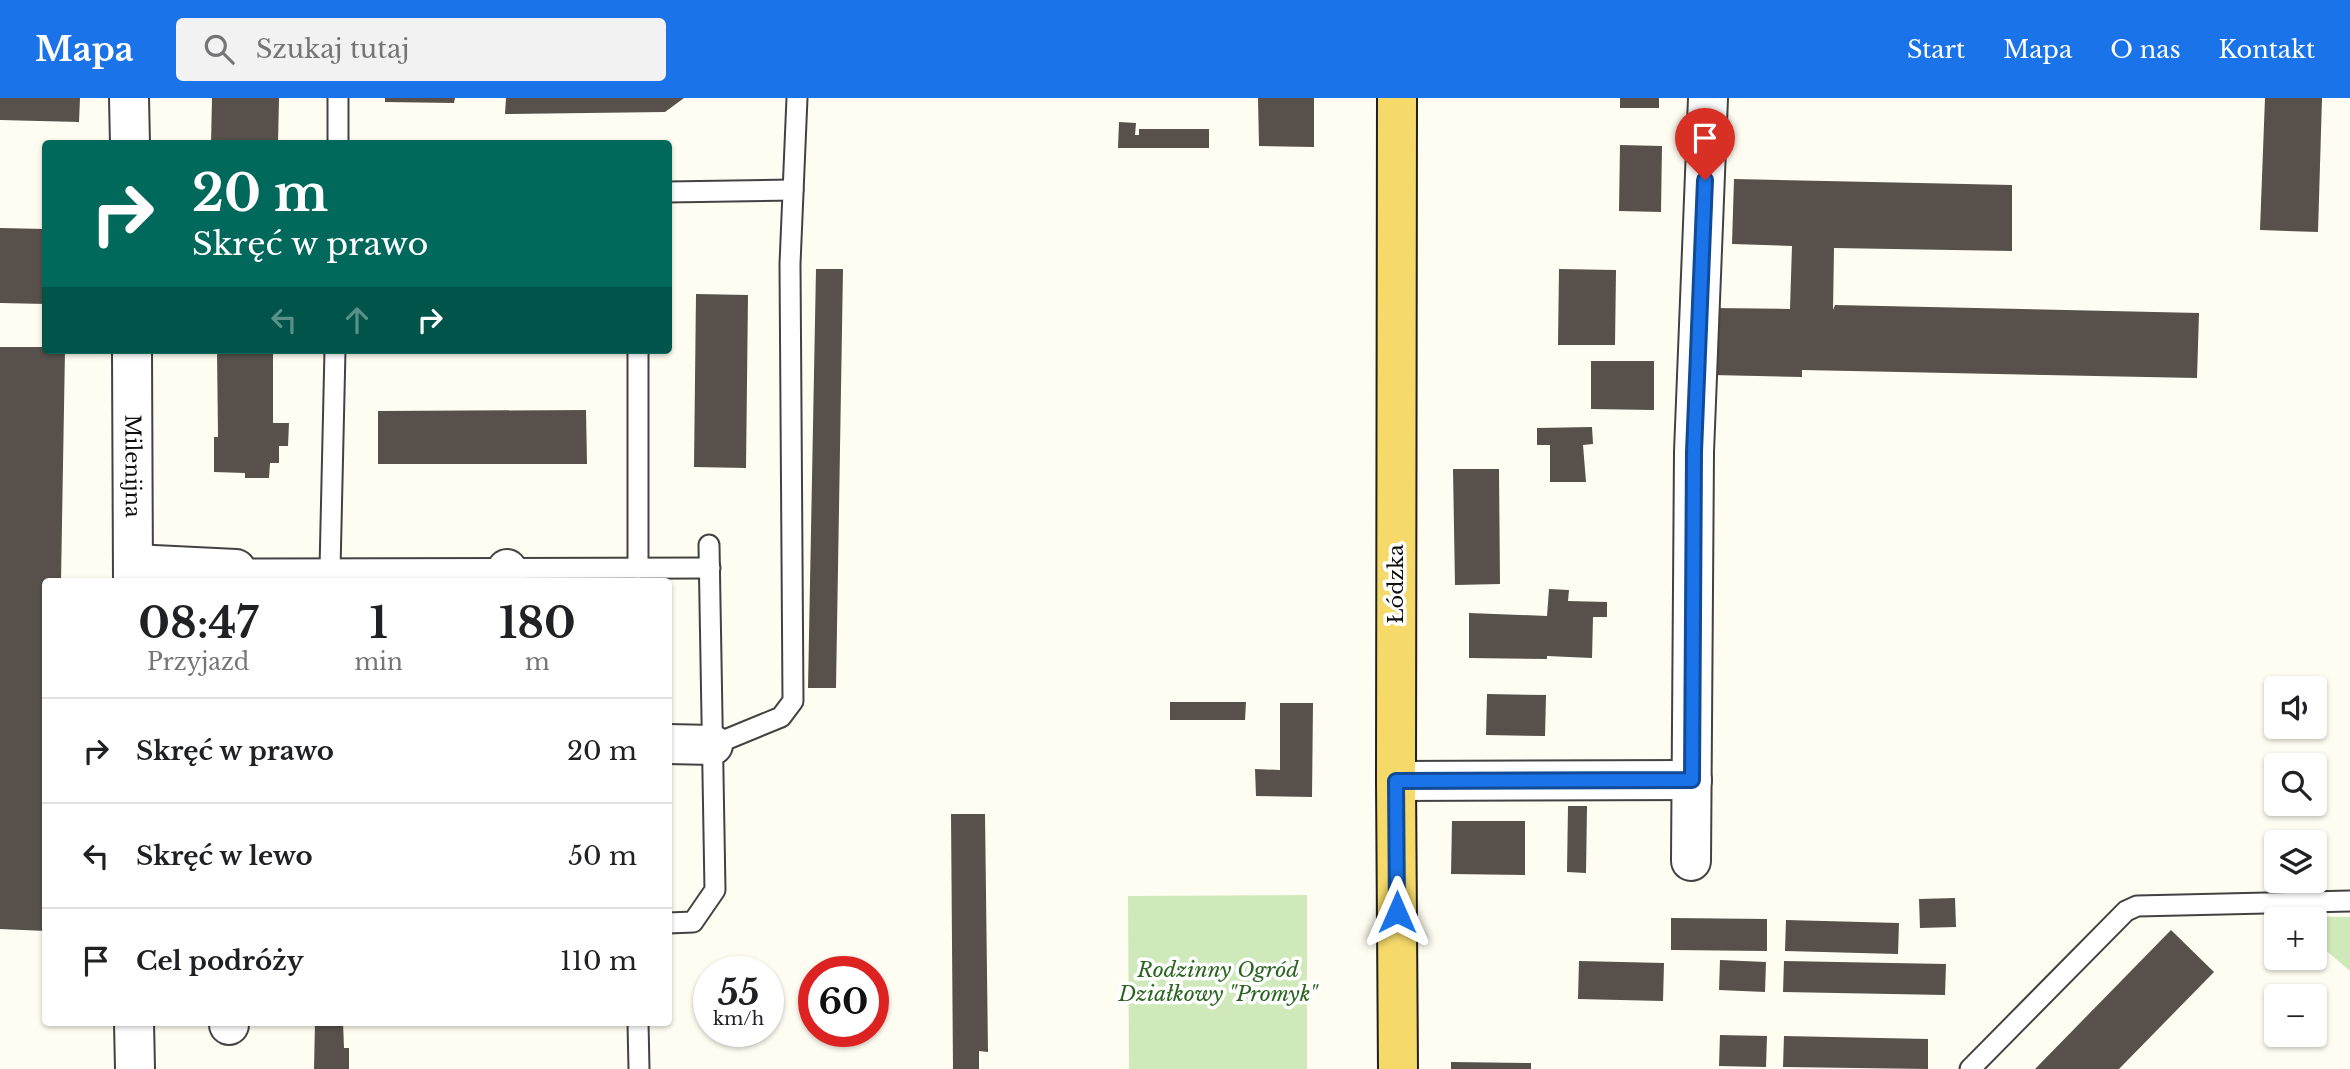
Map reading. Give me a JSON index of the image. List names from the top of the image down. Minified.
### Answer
{"streets":{"main road":["Łódzka"],"street":["Milenijna"]},"parks":["Rodzinny Ogród Działkowy \"Promyk\""],"page":{"header":"Mapa","search":"Szukaj tutaj","nav":["Start","Mapa","O nas","Kontakt"],"turn":["20 m","Skręć w prawo"],"eta":["08:47","Przyjazd","1","min","180","m"],"map_buttons":["+","−"],"list":[{"name":"Skręć w prawo","value":"20 m"},{"name":"Skręć w lewo","value":"50 m"},{"name":"Cel podróży","value":"110 m"}],"speed":"55 km/h","limit":"60"}}
